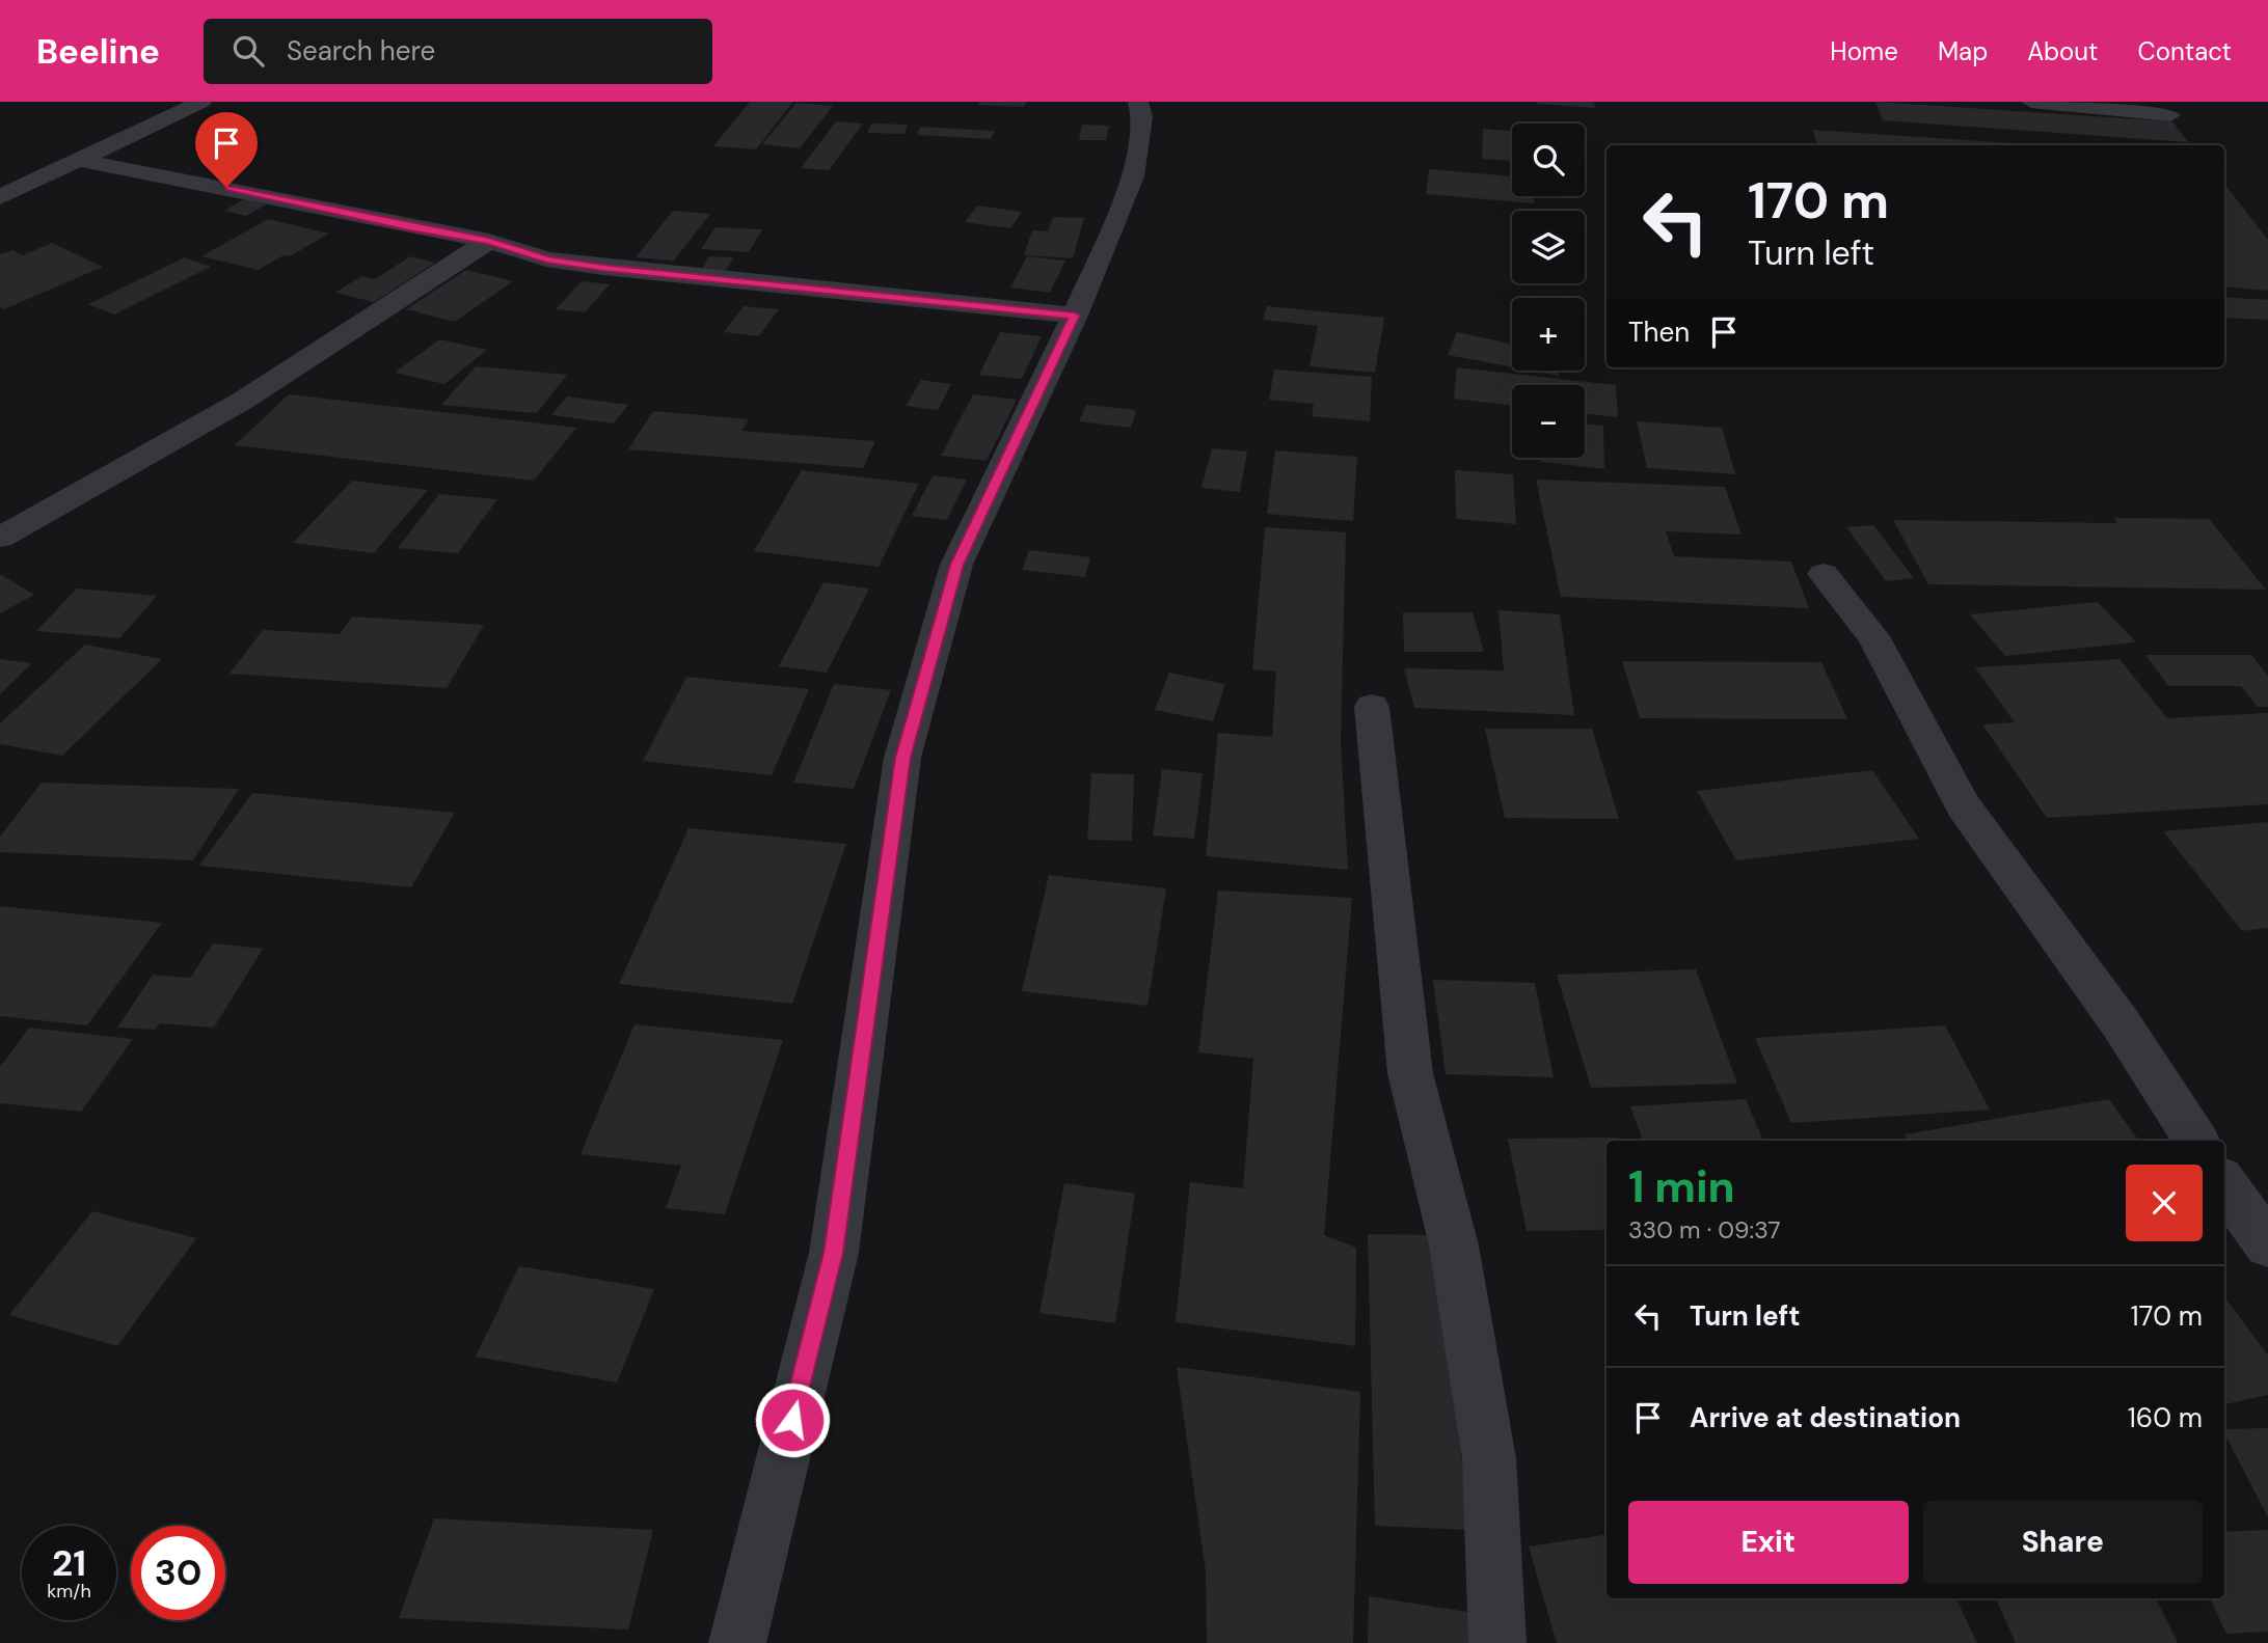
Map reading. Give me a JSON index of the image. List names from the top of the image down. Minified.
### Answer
{"page":{"header":"Beeline","search":"Search here","nav":["Home","Map","About","Contact"],"map_buttons":["+","−"],"turn":["170 m","Turn left"],"then":"Then","heading":["1 min","330 m · 09:37"],"list":[{"name":"Turn left","value":"170 m"},{"name":"Arrive at destination","value":"160 m"}],"buttons":["Exit","Share"],"speed":"21 km/h","limit":"30"}}
